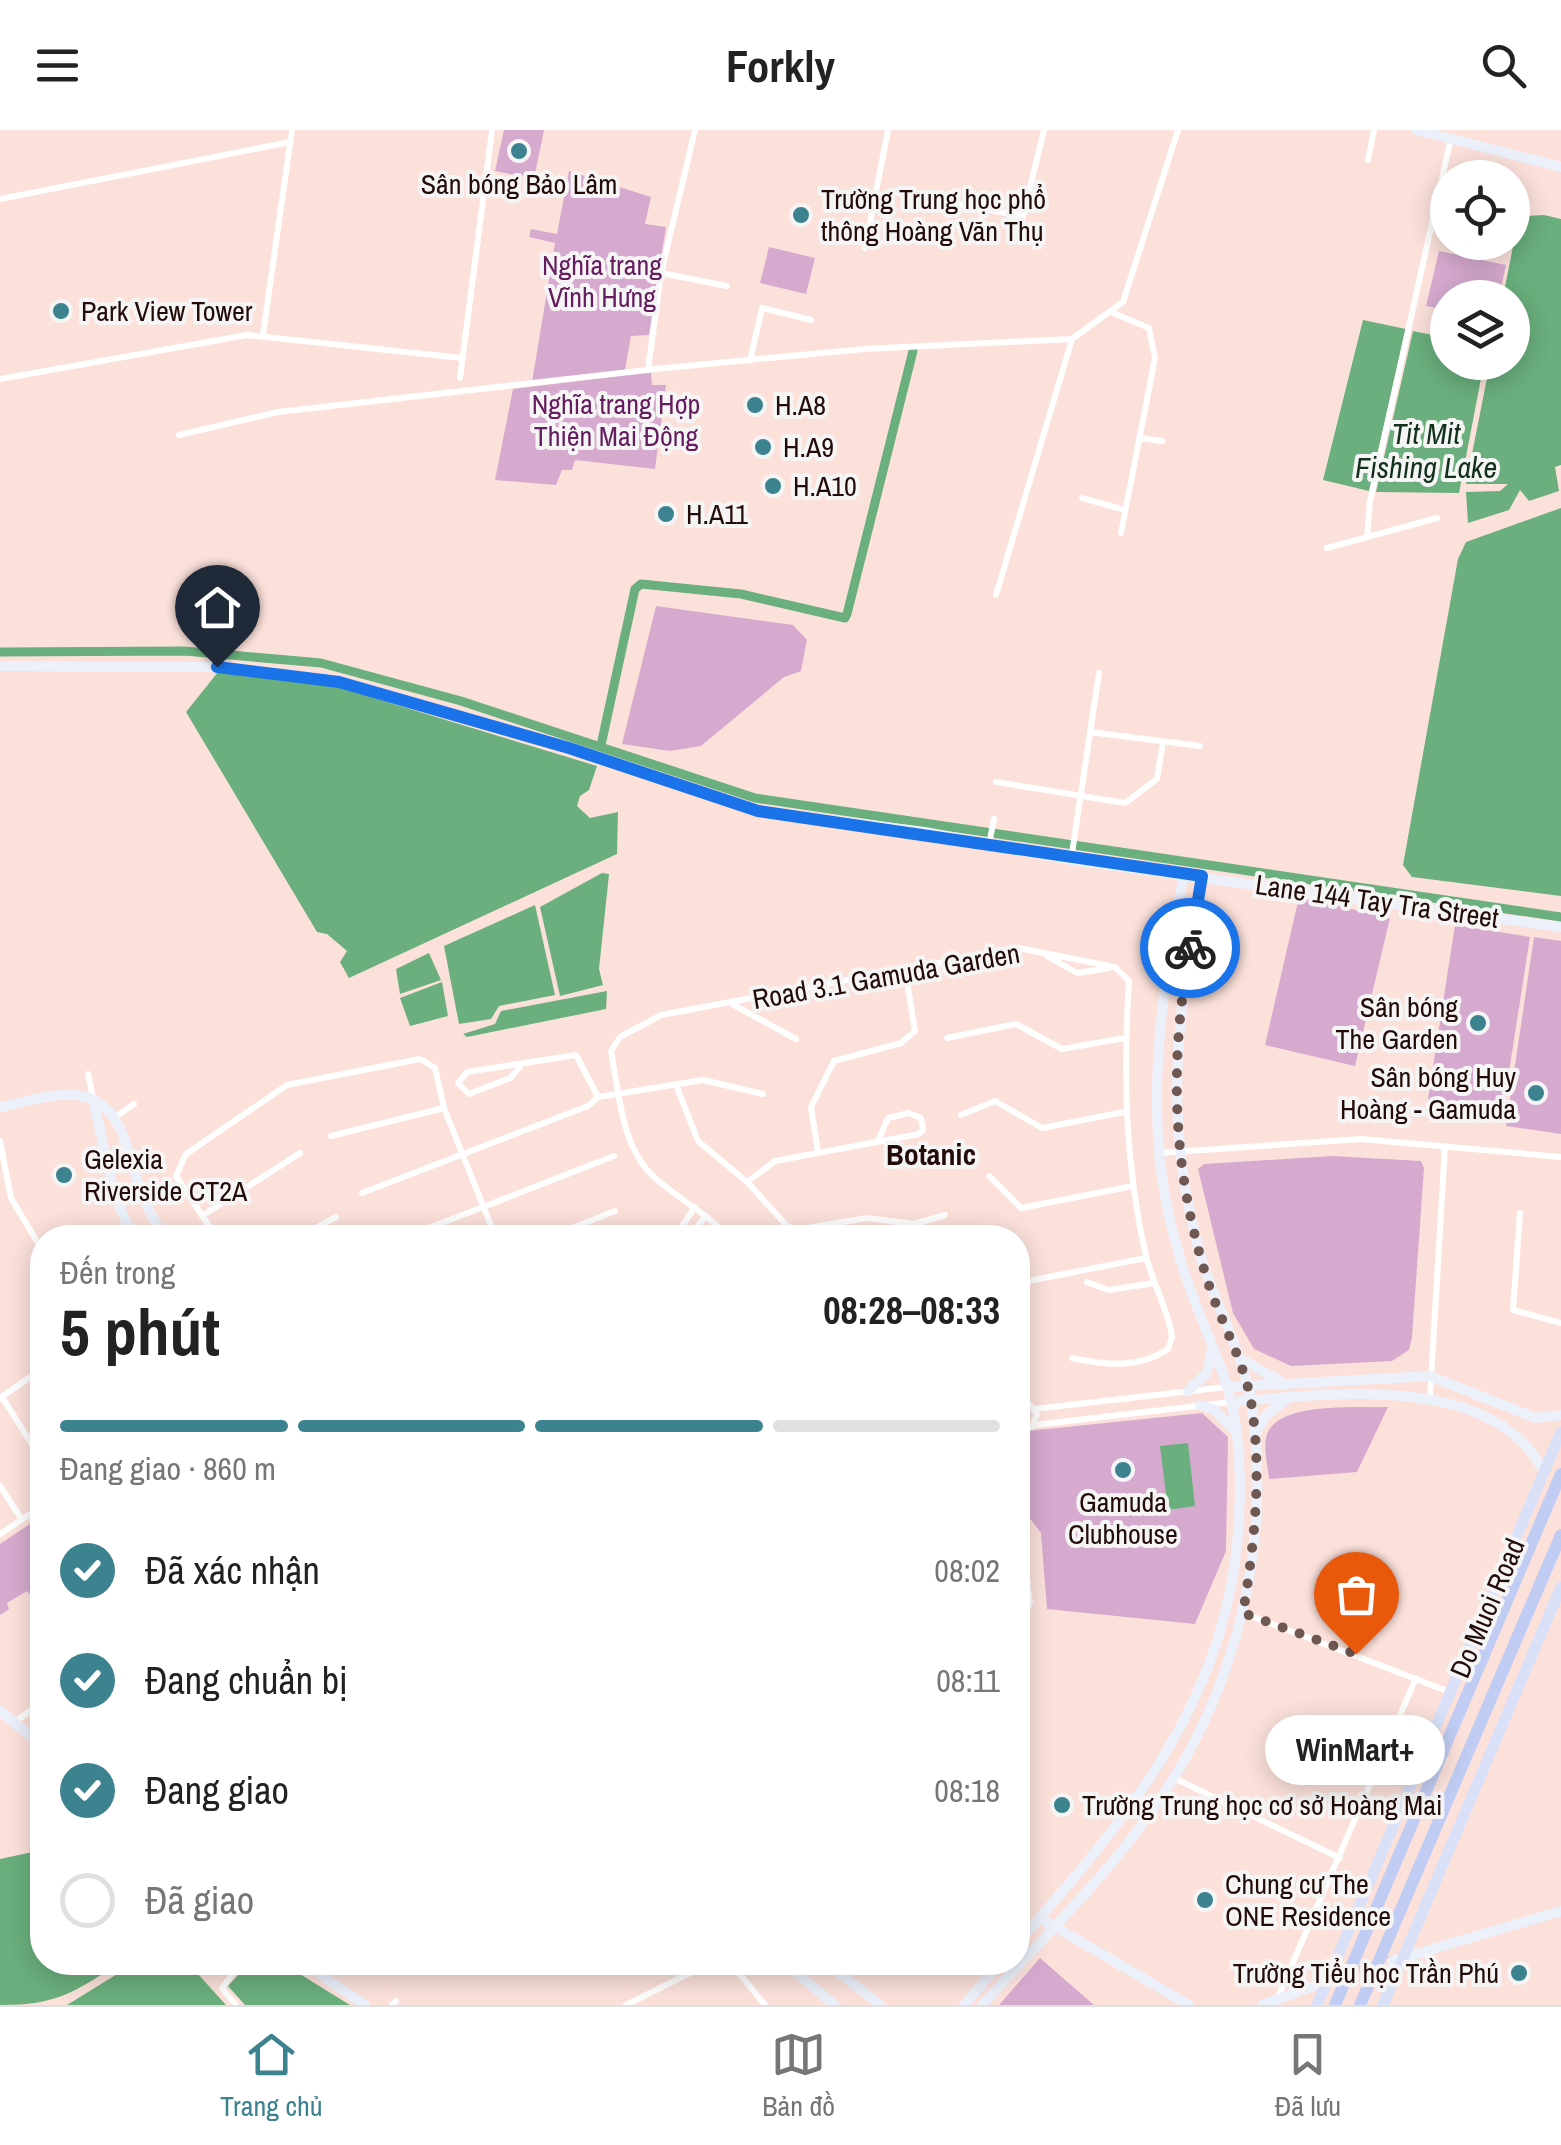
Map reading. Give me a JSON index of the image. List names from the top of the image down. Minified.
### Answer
{"streets":{"main road":["Do Muoi Road"],"street":["Lane 144 Tay Tra Street","Road 3.1 Gamuda Garden"]},"districts":["Botanic"],"water":["Tit Mit Fishing Lake"],"parks":["Nghĩa trang Vĩnh Hưng","Nghĩa trang Hợp Thiện Mai Động"],"places":["Sân bóng Bảo Lâm","Trường Trung học phổ thông Hoàng Văn Thụ","Park View Tower","H.A8","H.A9","H.A10","H.A11","Sân bóng The Garden","Sân bóng Huy Hoàng - Gamuda","Gelexia Riverside CT2A","Gamuda Clubhouse","WinMart+","Trường Trung học cơ sở Hoàng Mai","Chung cư The ONE Residence","Trường Tiểu học Trần Phú"],"page":{"header":"Forkly","heading":["5 phút","Đến trong","08:28–08:33"],"bar":"Đang giao · 860 m","list":[["Đã xác nhận","08:02"],["Đang chuẩn bị","08:11"],["Đang giao","08:18"],"Đã giao"],"bubble":"WinMart+","tabs":["Trang chủ","Bản đồ","Đã lưu"]}}
